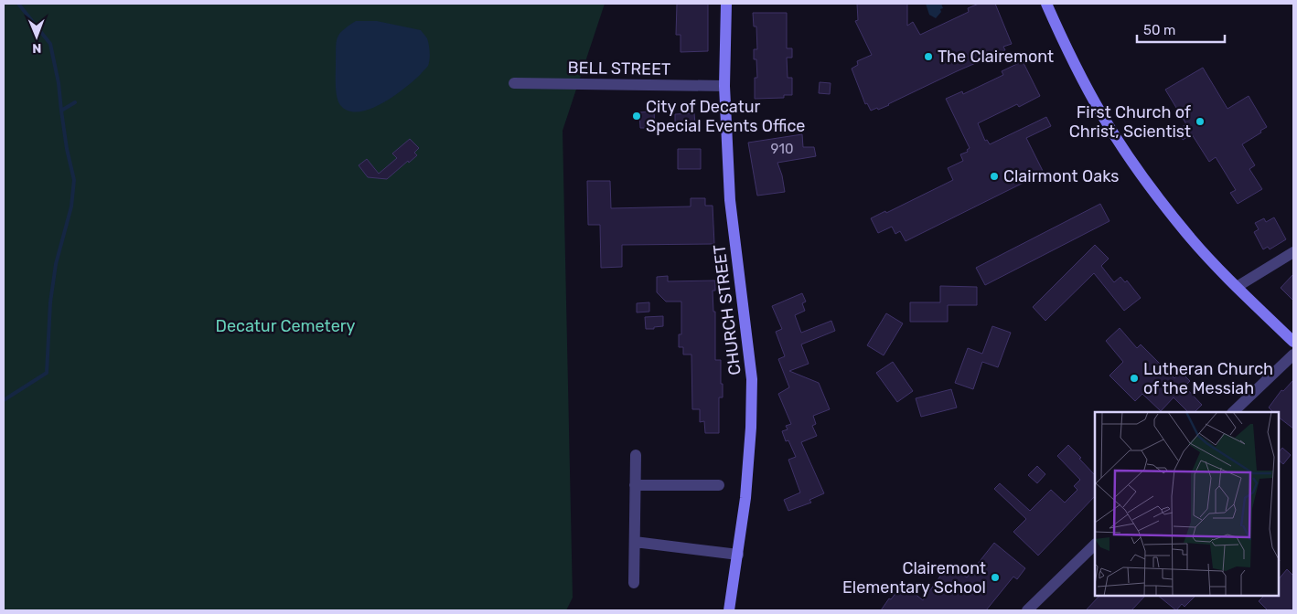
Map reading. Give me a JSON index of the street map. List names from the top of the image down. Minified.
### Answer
{"streets":{"main road":["CHURCH STREET"],"street":["BELL STREET"]},"crossings":[["BELL STREET","CHURCH STREET"]],"parks":["Decatur Cemetery"],"places":["The Clairemont","City of Decatur Special Events Office","First Church of Christ, Scientist","Clairmont Oaks","Lutheran Church of the Messiah","Clairemont Elementary School"],"house_numbers":["910"],"scale_bar":"50 m","north":"bottom"}
